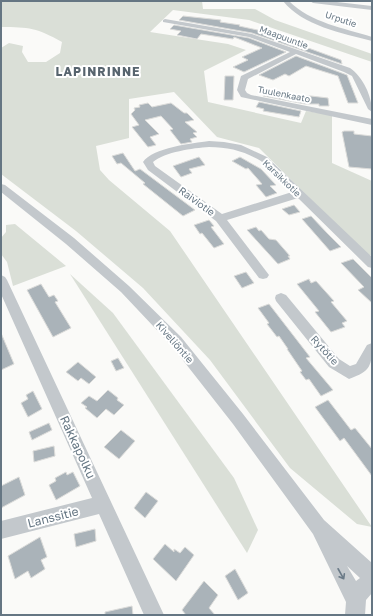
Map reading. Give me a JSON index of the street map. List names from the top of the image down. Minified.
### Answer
{"streets":{"street":["Urputie","Maapuuntie","Tuulenkaato","Karsikkotie","Raiviotie","Kiveliöntie","Rytötie","Rakkapolku","Lanssitie"]},"crossings":[["Maapuuntie","Tuulenkaato"],["Karsikkotie","Raiviotie"],["Rakkapolku","Lanssitie"]],"districts":["LAPINRINNE"]}
